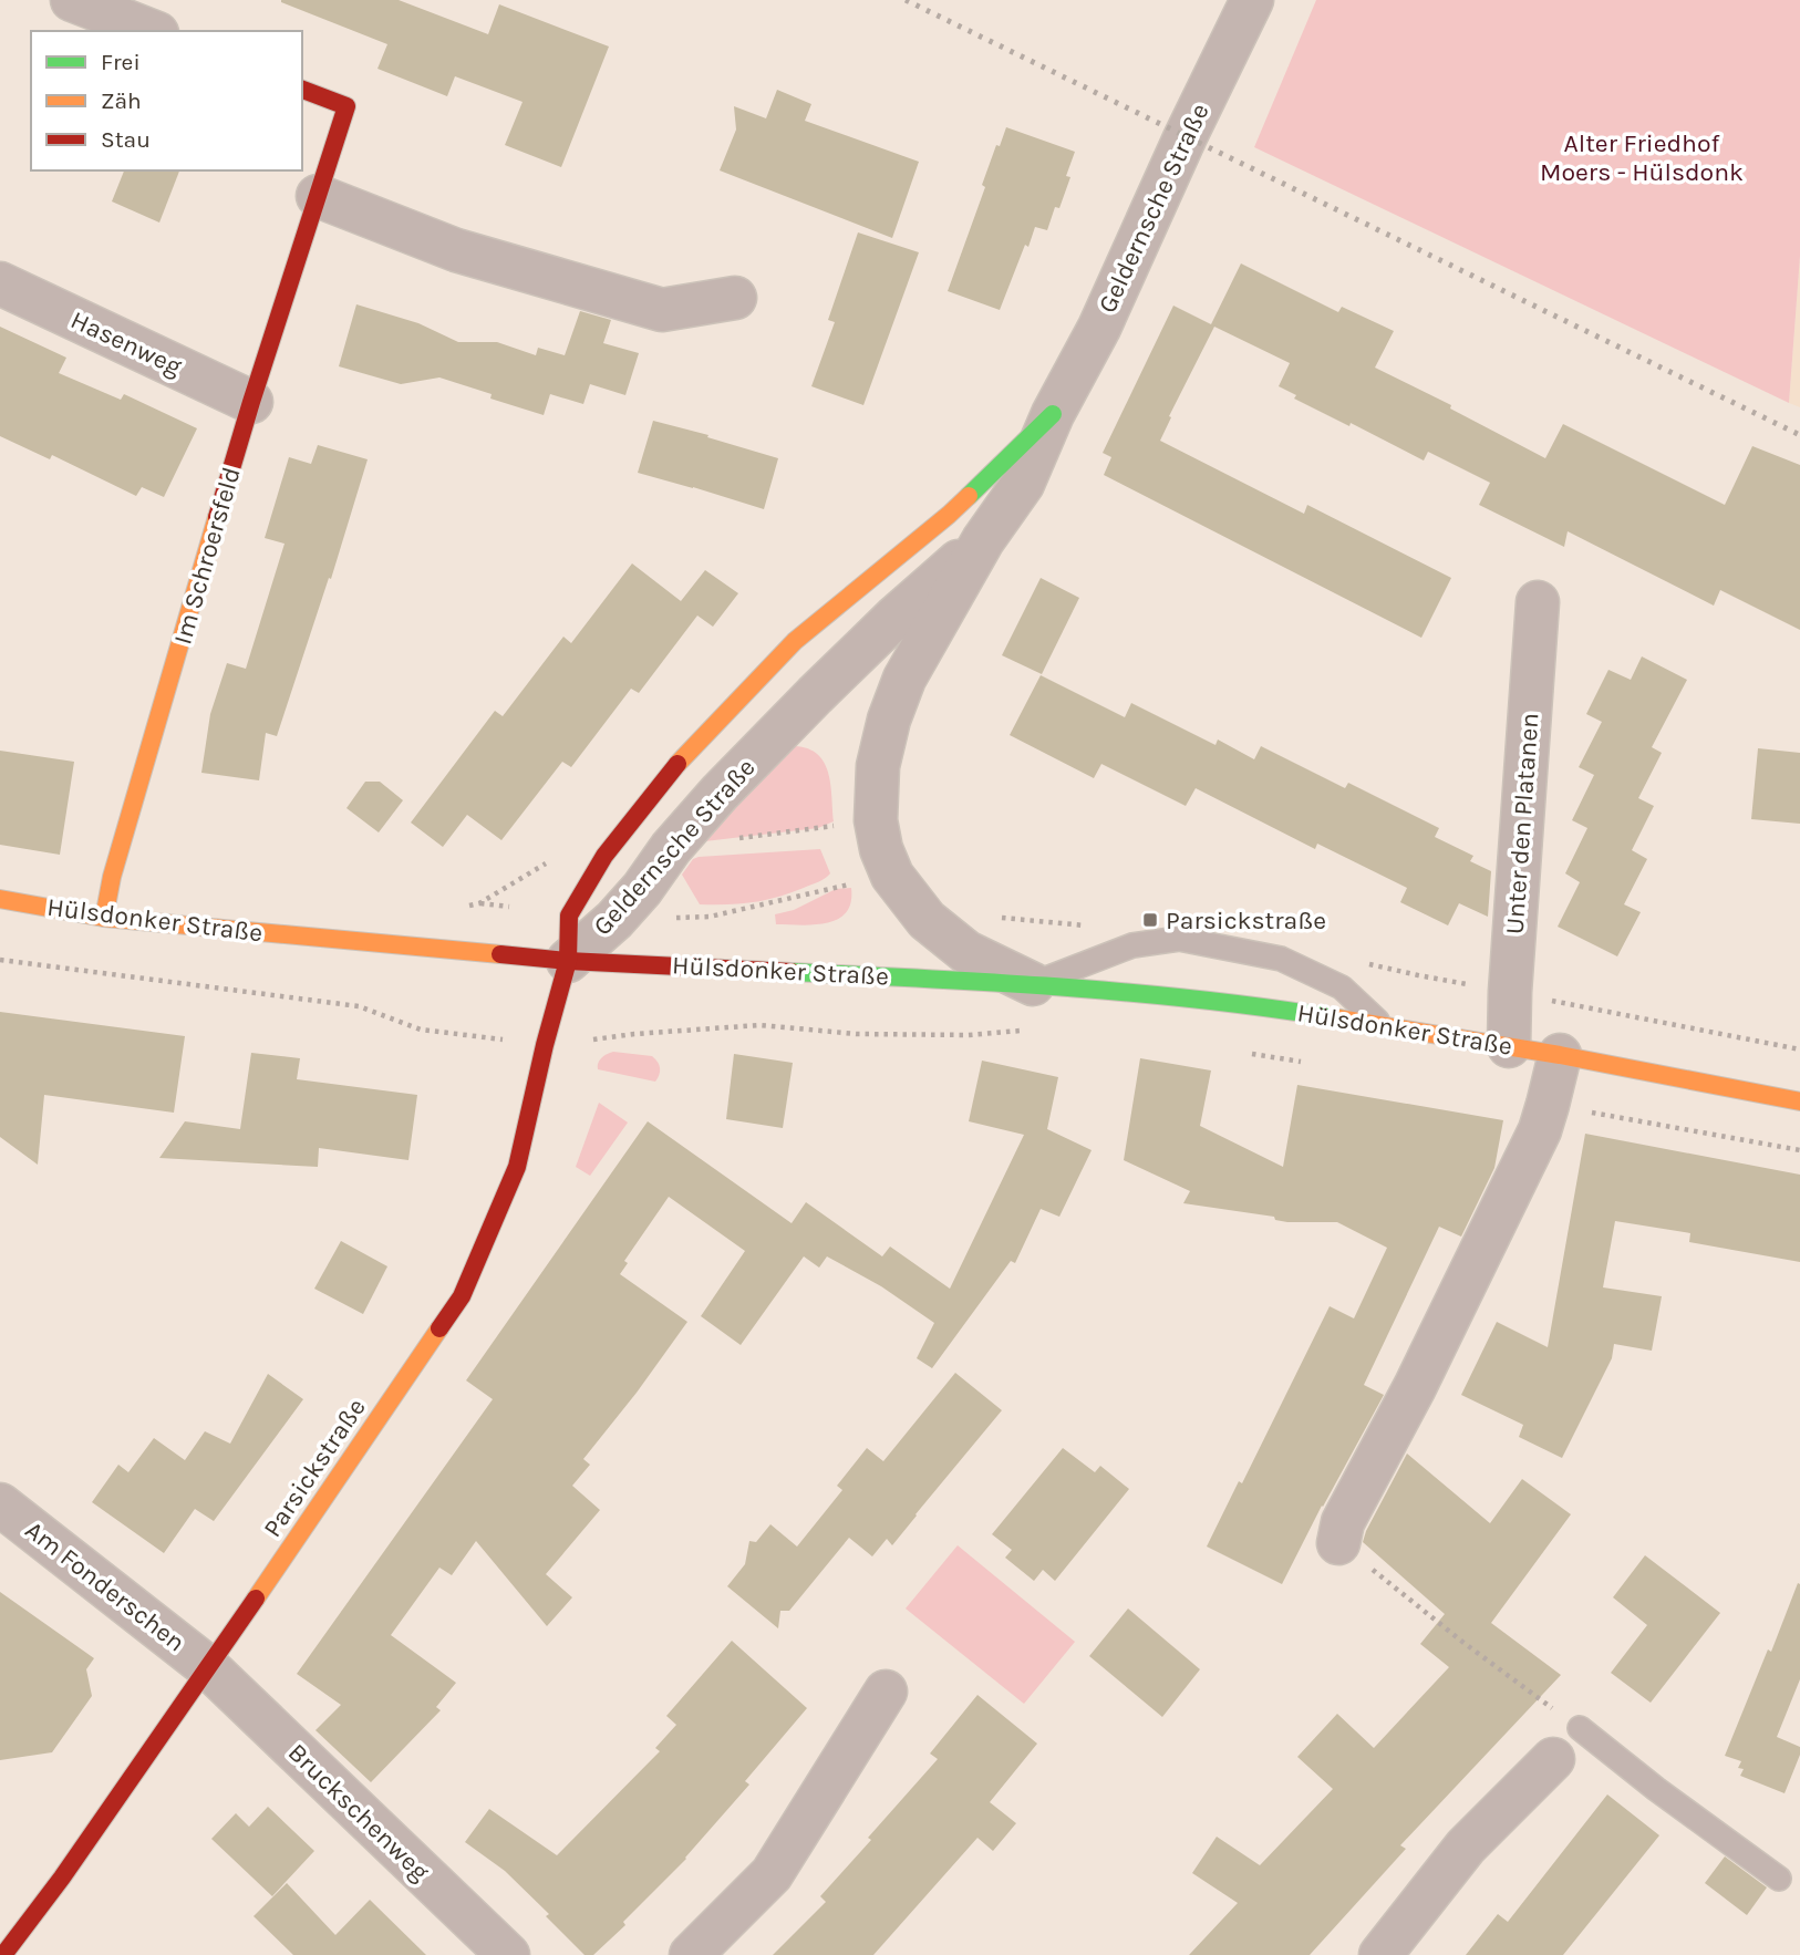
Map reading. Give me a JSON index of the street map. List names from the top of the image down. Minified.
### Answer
{"streets":{"street":["Geldernsche Straße","Hasenweg","Im Schroersfeld","Unter den Platanen","Hülsdonker Straße","Parsickstraße","Am Fonderschen","Bruckschenweg"]},"crossings":[["Geldernsche Straße","Hülsdonker Straße"],["Geldernsche Straße","Parsickstraße"],["Hasenweg","Im Schroersfeld"],["Im Schroersfeld","Hülsdonker Straße"],["Unter den Platanen","Hülsdonker Straße"],["Hülsdonker Straße","Parsickstraße"],["Parsickstraße","Am Fonderschen"],["Parsickstraße","Bruckschenweg"],["Am Fonderschen","Bruckschenweg"]],"parks":["Alter Friedhof Moers - Hülsdonk"],"places":{"transit":["Parsickstraße"]},"legend":["Frei","Zäh","Stau"]}
